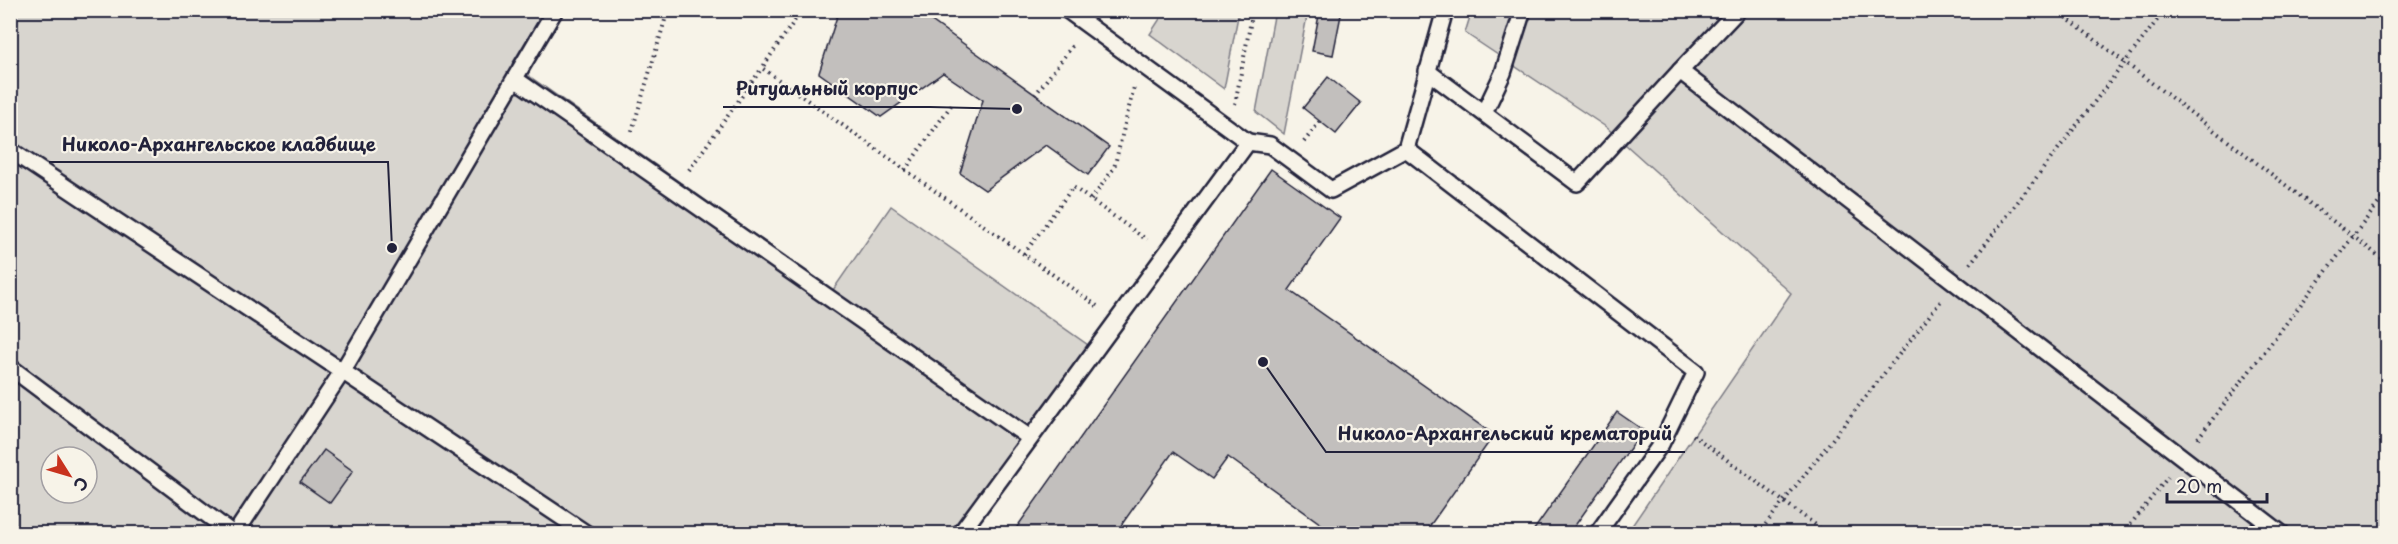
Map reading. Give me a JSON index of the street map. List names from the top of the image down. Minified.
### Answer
{"places":["Ритуальный корпус","Николо-Архангельское кладбище","Николо-Архангельский крематорий"],"scale_bar":"20 m","north":"bottom right"}
